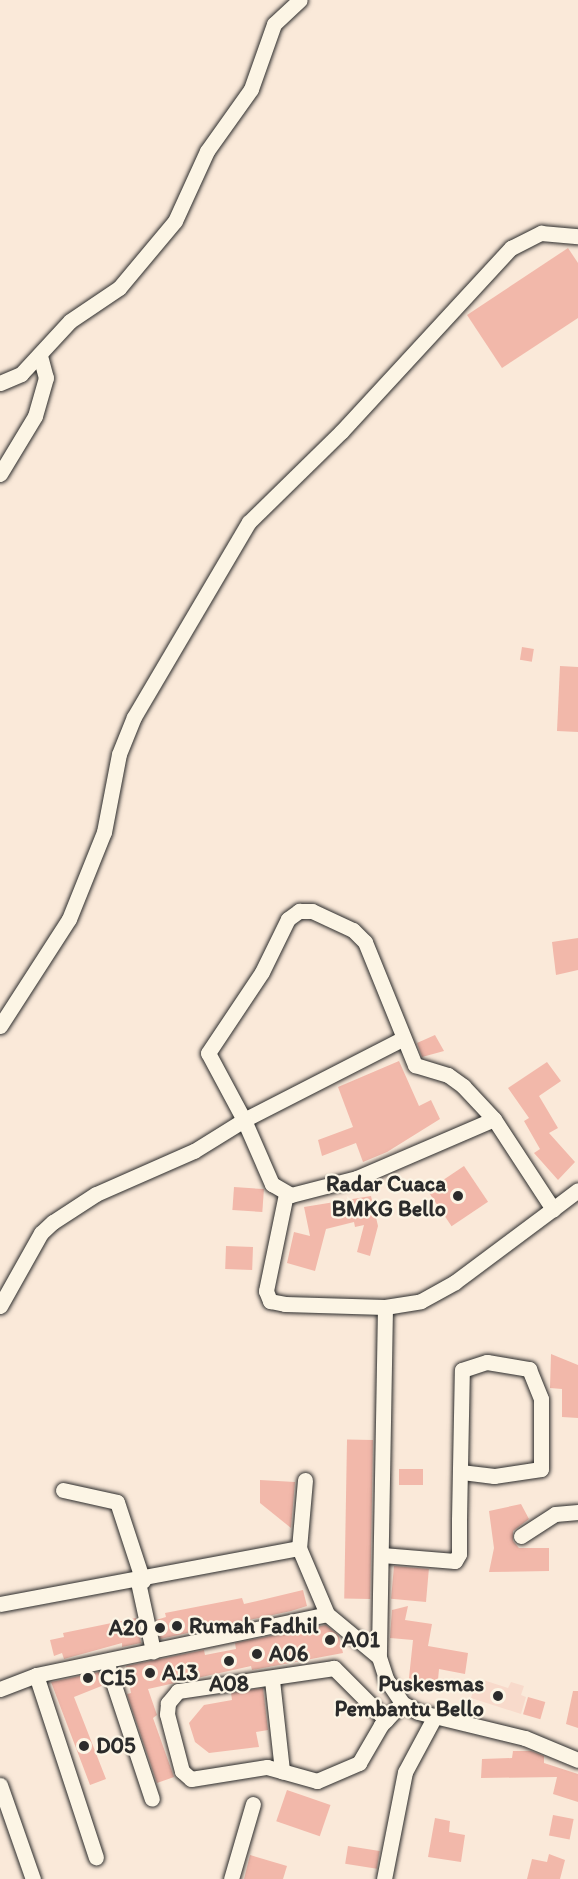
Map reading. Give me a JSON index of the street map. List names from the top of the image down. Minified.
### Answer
{"places":["Radar Cuaca BMKG Bello","Rumah Fadhil","A20","A01","A06","A08","A13","C15","Puskesmas Pembantu Bello","D05"]}
